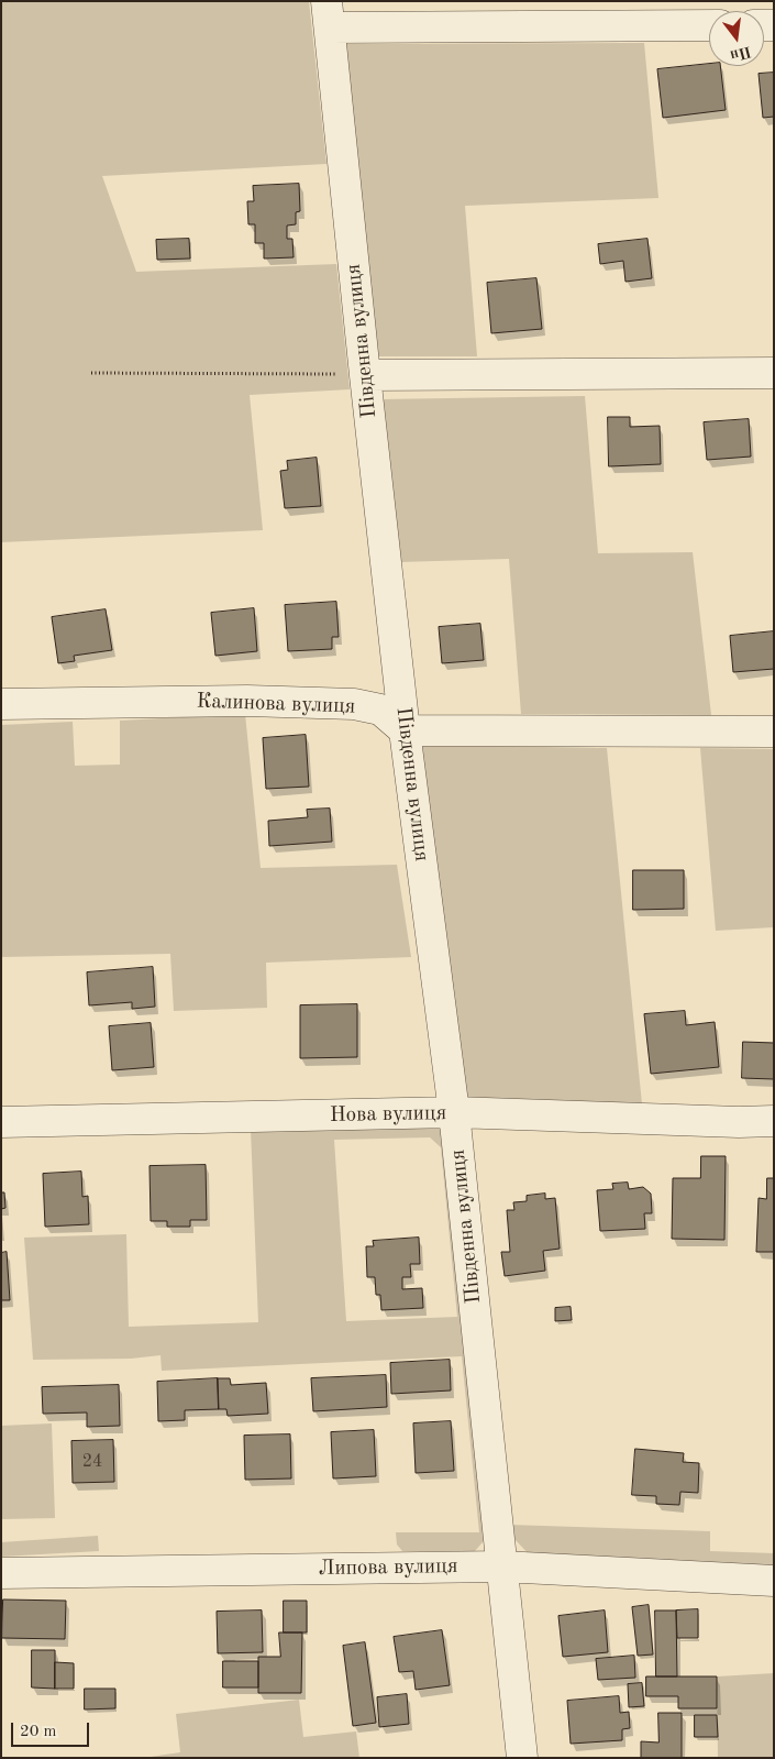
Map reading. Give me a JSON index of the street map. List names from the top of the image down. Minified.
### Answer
{"streets":{"street":["Південна вулиця","Калинова вулиця","Нова вулиця","Липова вулиця"]},"crossings":[["Південна вулиця","Калинова вулиця"],["Південна вулиця","Нова вулиця"],["Південна вулиця","Липова вулиця"]],"house_numbers":["24"],"scale_bar":"20 m","north":"bottom"}
